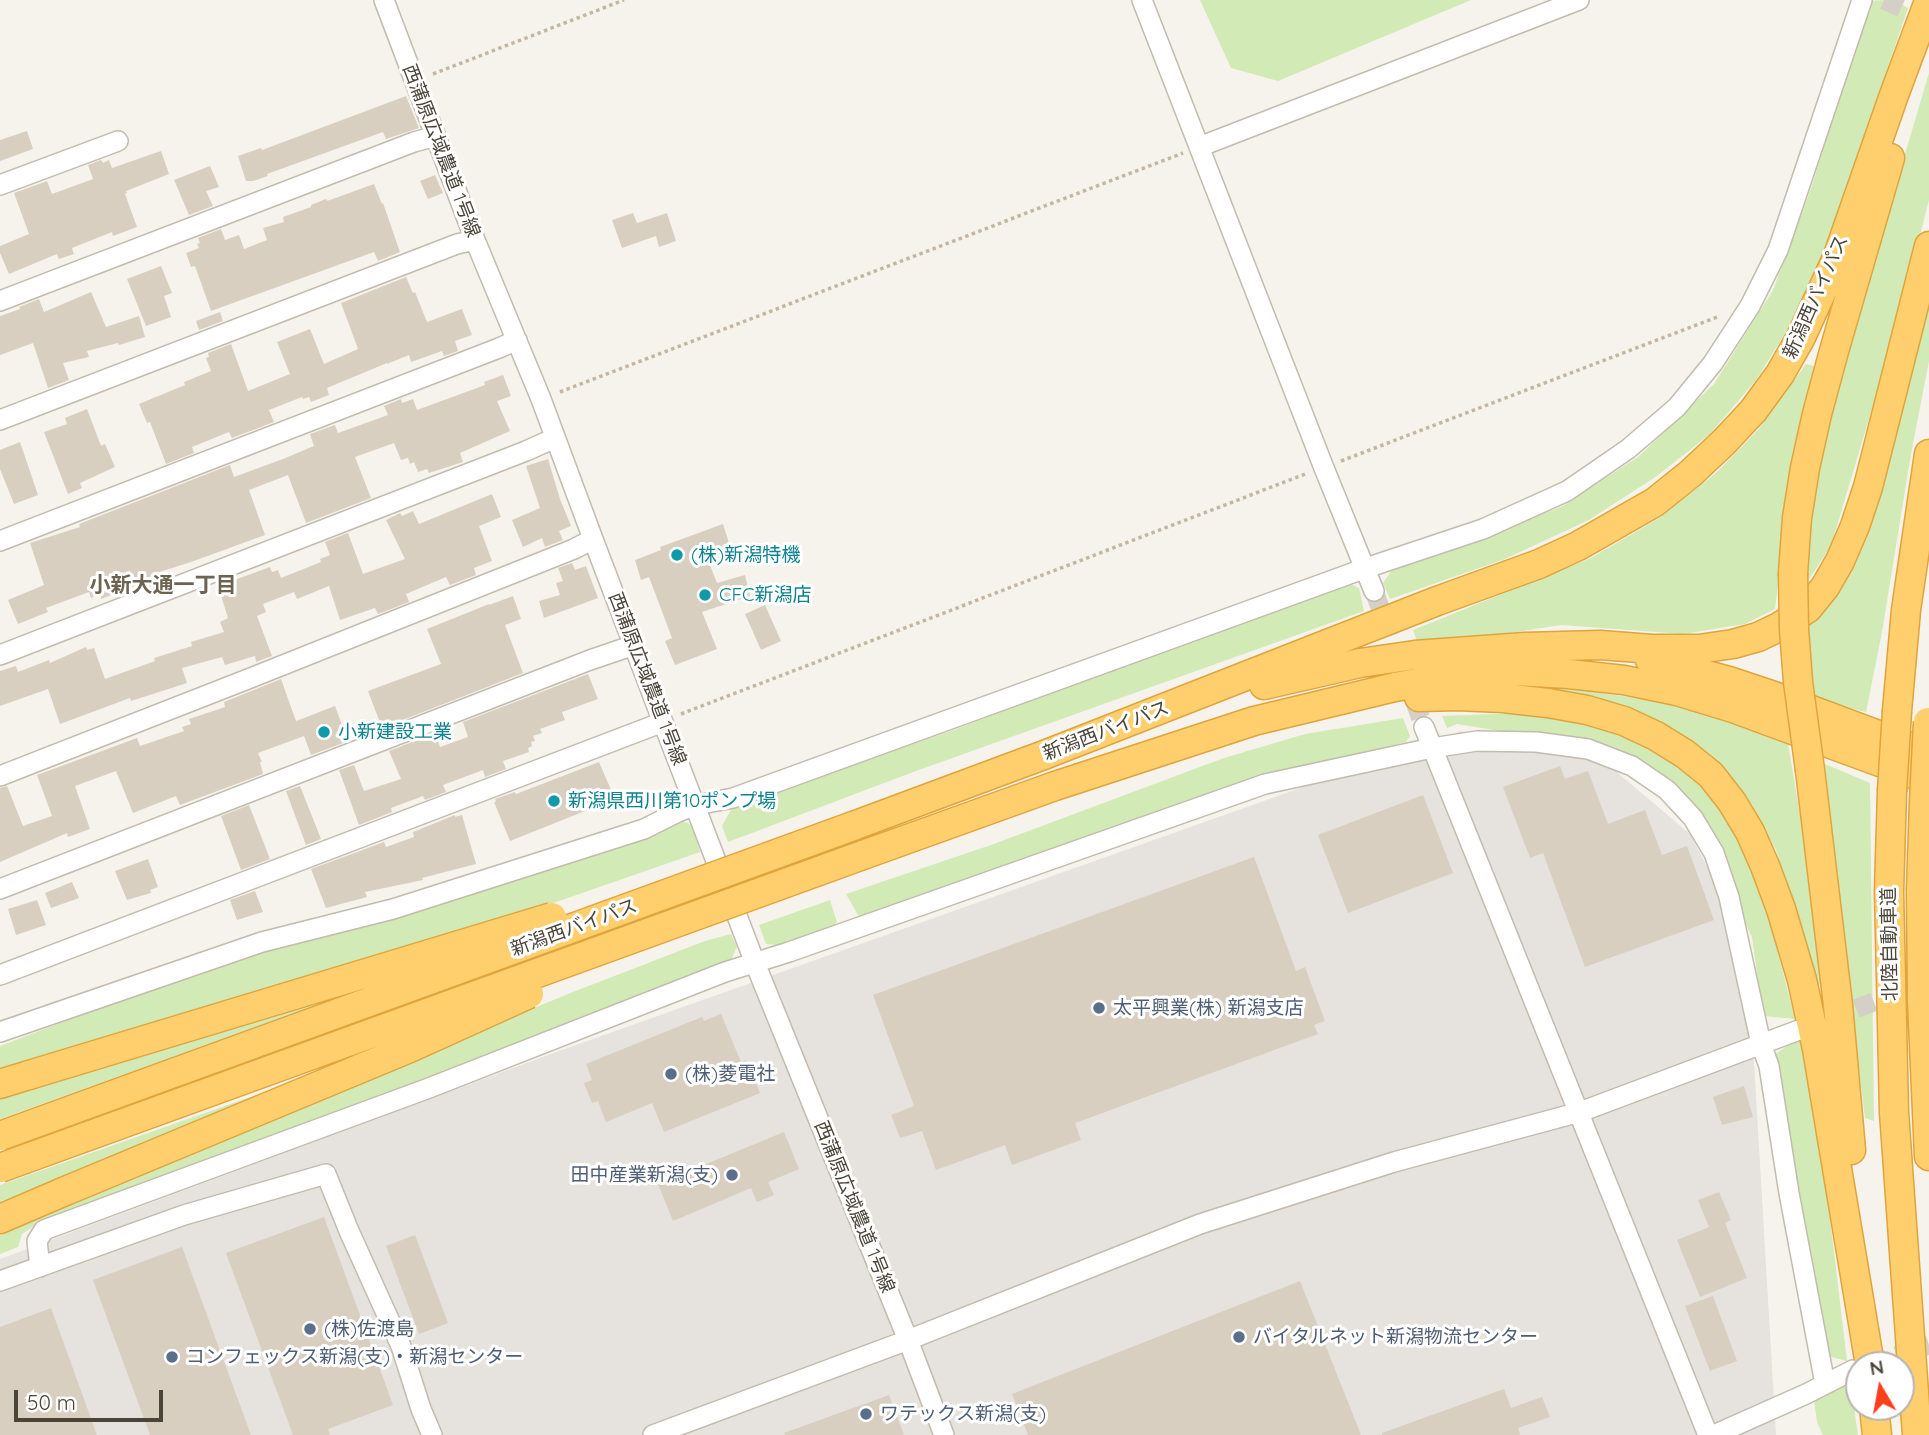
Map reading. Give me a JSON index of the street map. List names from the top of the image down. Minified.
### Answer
{"streets":{"highway":["新潟西バイパス","北陸自動車道"],"street":["西蒲原広域農道 1号線"]},"crossings":[["新潟西バイパス","北陸自動車道"]],"districts":["小新大通一丁目"],"places":["(株)新潟特機","CFC新潟店","小新建設工業","新潟県西川第10ポンプ場","太平興業(株) 新潟支店","(株)菱電社","田中産業新潟(支)","(株)佐渡島","バイタルネット新潟物流センター","コンフェックス新潟(支)・新潟センター","ワテックス新潟(支)"],"scale_bar":"50 m","north":"top"}
